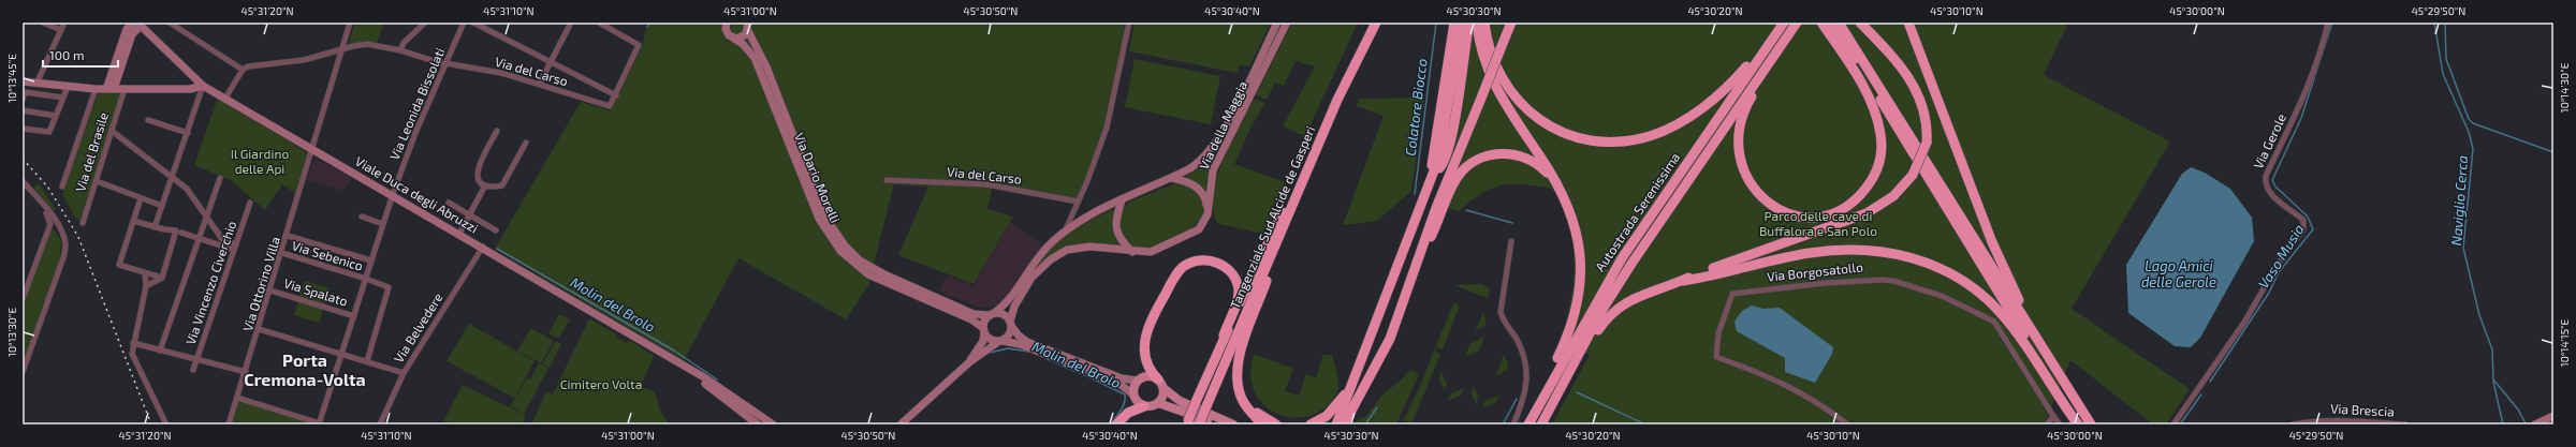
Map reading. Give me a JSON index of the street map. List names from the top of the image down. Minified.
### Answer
{"streets":{"highway":["Autostrada Serenissima","Tangenziale Sud Alcide de Gasperi"],"street":["Via del Carso","Via Leonida Bissolati","Via della Maggia","Via Gerole","Via del Brasile","Via Dario Morelli","Viale Duca degli Abruzzi","Via Sebenico","Via Borgosatollo","Via Vincenzo Civerchio","Via Ottorino Villa","Via Spalato","Via Belvedere","Via Brescia"]},"crossings":[["Via del Carso","Via Leonida Bissolati"],["Via del Carso","Via Ottorino Villa"],["Via Leonida Bissolati","Viale Duca degli Abruzzi"],["Via Leonida Bissolati","Via Sebenico"],["Via Leonida Bissolati","Via Spalato"],["Viale Duca degli Abruzzi","Via Ottorino Villa"],["Viale Duca degli Abruzzi","Via Belvedere"],["Via Sebenico","Via Ottorino Villa"],["Via Ottorino Villa","Via Spalato"]],"districts":["Porta Cremona-Volta"],"water":["Colatore Biocco","Naviglio Cerca","Vaso Musia","Lago Amici delle Gerole","Molin del Brolo"],"parks":["Il Giardino delle Api","Parco delle cave di Buffalora e San Polo","Cimitero Volta"],"scale_bar":"100 m","coordinates":["45°31'20\"N","45°31'10\"N","45°31'00\"N","45°30'50\"N","45°30'40\"N","45°30'30\"N","45°30'20\"N","45°30'10\"N","45°30'00\"N","45°29'50\"N","10°13'45\"E","10°14'30\"E","10°13'30\"E","10°14'15\"E"]}
